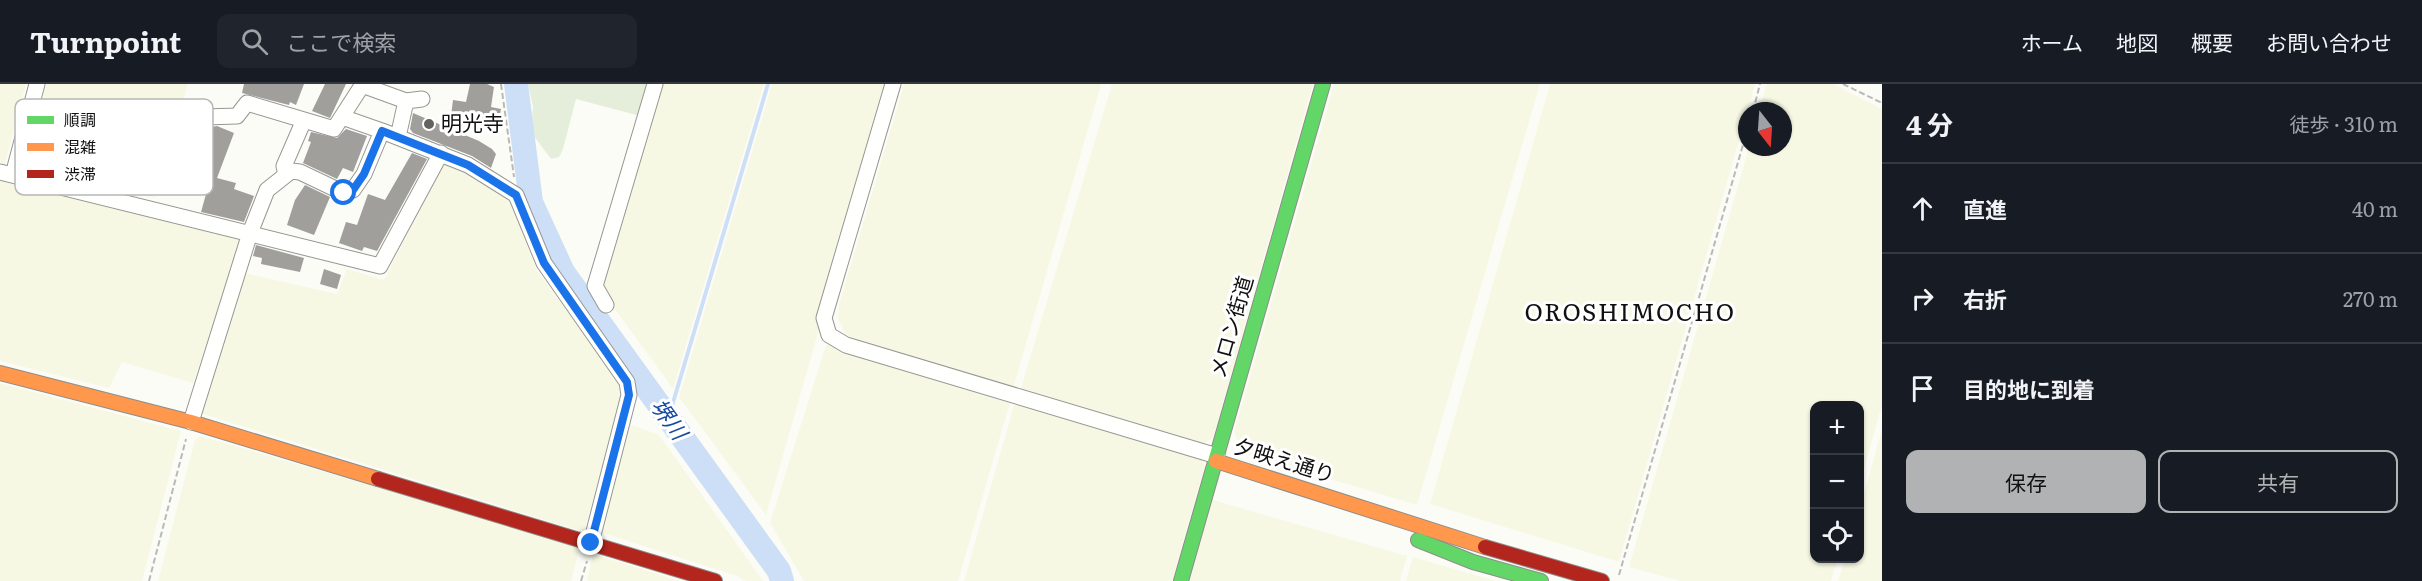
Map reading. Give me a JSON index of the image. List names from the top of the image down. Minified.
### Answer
{"streets":{"street":["メロン街道","夕映え通り"]},"crossings":[["メロン街道","夕映え通り"]],"districts":["OROSHIMOCHO"],"water":["堺川"],"places":["明光寺"],"legend":["順調","混雑","渋滞"],"north":"bottom","page":{"header":"Turnpoint","search":"ここで検索","nav":["ホーム","地図","概要","お問い合わせ"],"heading":["4 分","徒歩 · 310 m"],"list":[["直進","40 m"],["右折","270 m"],"目的地に到着"],"map_buttons":["+","−"],"buttons":["保存","共有"]}}
